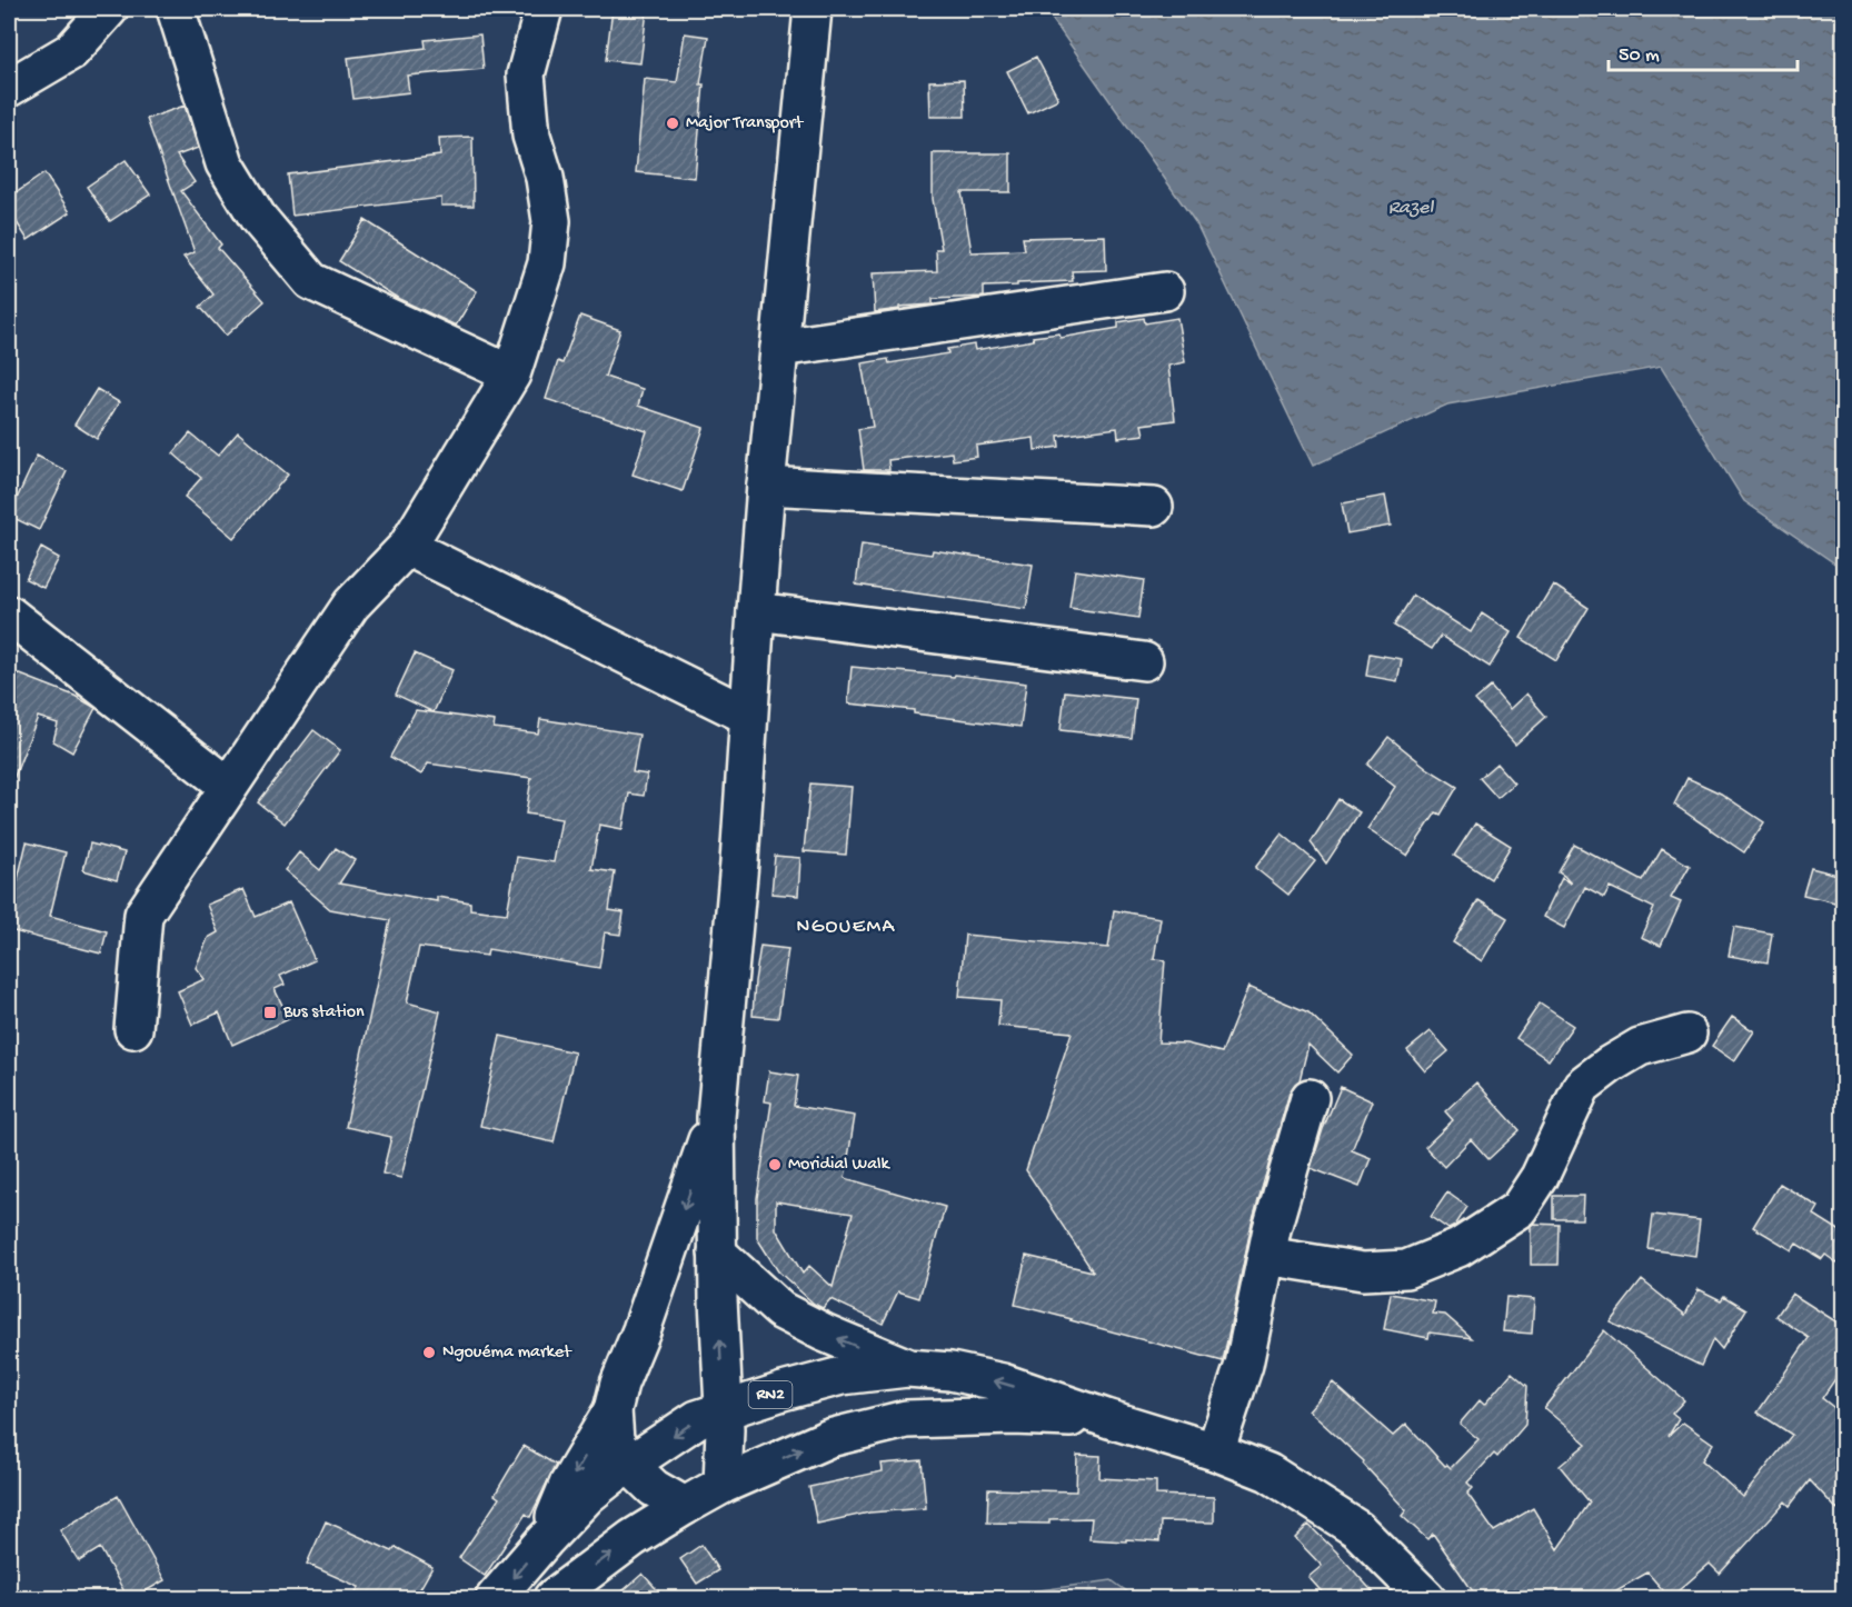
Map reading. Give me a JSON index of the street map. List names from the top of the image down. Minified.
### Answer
{"streets":{"main road":["RN2"]},"districts":["NGOUEMA"],"water":["Razel"],"places":{"other":["Major Transport","Moridial Walk","Ngouéma market"],"transit":["Bus station"]},"scale_bar":"50 m"}
